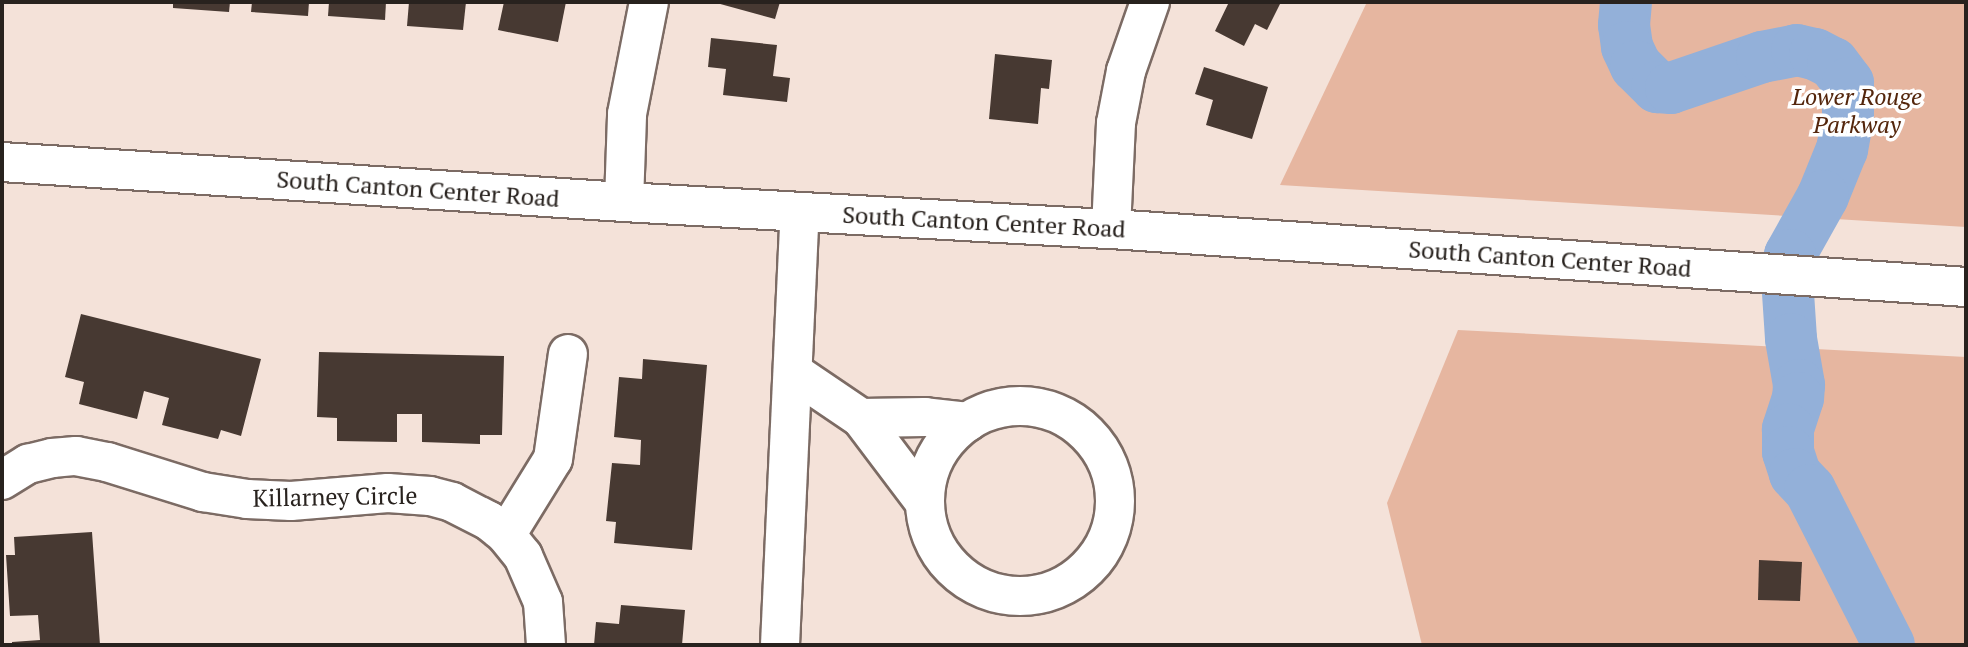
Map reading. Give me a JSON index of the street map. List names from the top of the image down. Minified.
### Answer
{"streets":{"main road":["South Canton Center Road","Killarney Circle"]},"parks":["Lower Rouge Parkway"]}
